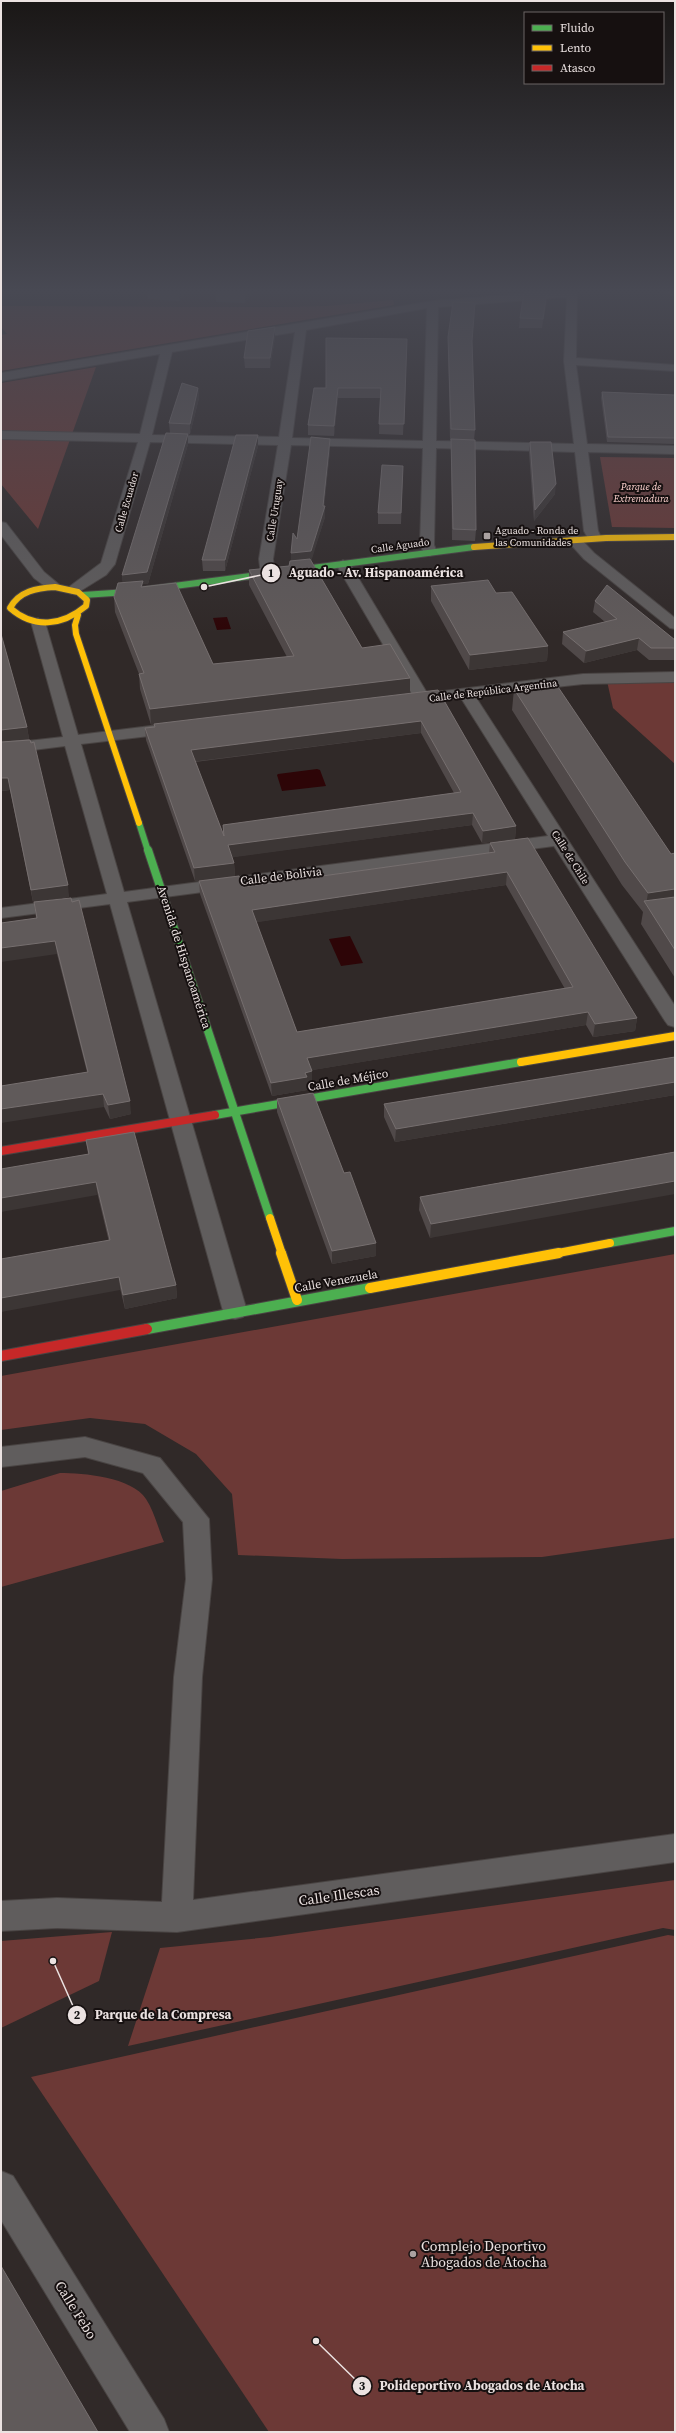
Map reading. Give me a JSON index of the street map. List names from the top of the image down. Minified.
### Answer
{"streets":{"street":["Calle Ecuador","Calle Uruguay","Calle Aguado","Calle de República Argentina","Calle de Chile","Calle de Bolivia","Avenida de Hispanoamérica","Calle de Méjico","Calle Venezuela","Calle Illescas","Calle Febo"]},"crossings":[["Calle Ecuador","Calle Aguado"],["Calle Uruguay","Calle Aguado"],["Calle de República Argentina","Calle de Chile"],["Calle de Chile","Calle de Bolivia"],["Calle de Bolivia","Avenida de Hispanoamérica"],["Avenida de Hispanoamérica","Calle de Méjico"],["Avenida de Hispanoamérica","Calle Venezuela"]],"parks":["Parque de Extremadura"],"places":{"transit":["Aguado - Ronda de las Comunidades"],"other":["Aguado - Av. Hispanoamérica","Parque de la Compresa","Complejo Deportivo Abogados de Atocha","Polideportivo Abogados de Atocha"]},"legend":["Fluido","Lento","Atasco"]}
